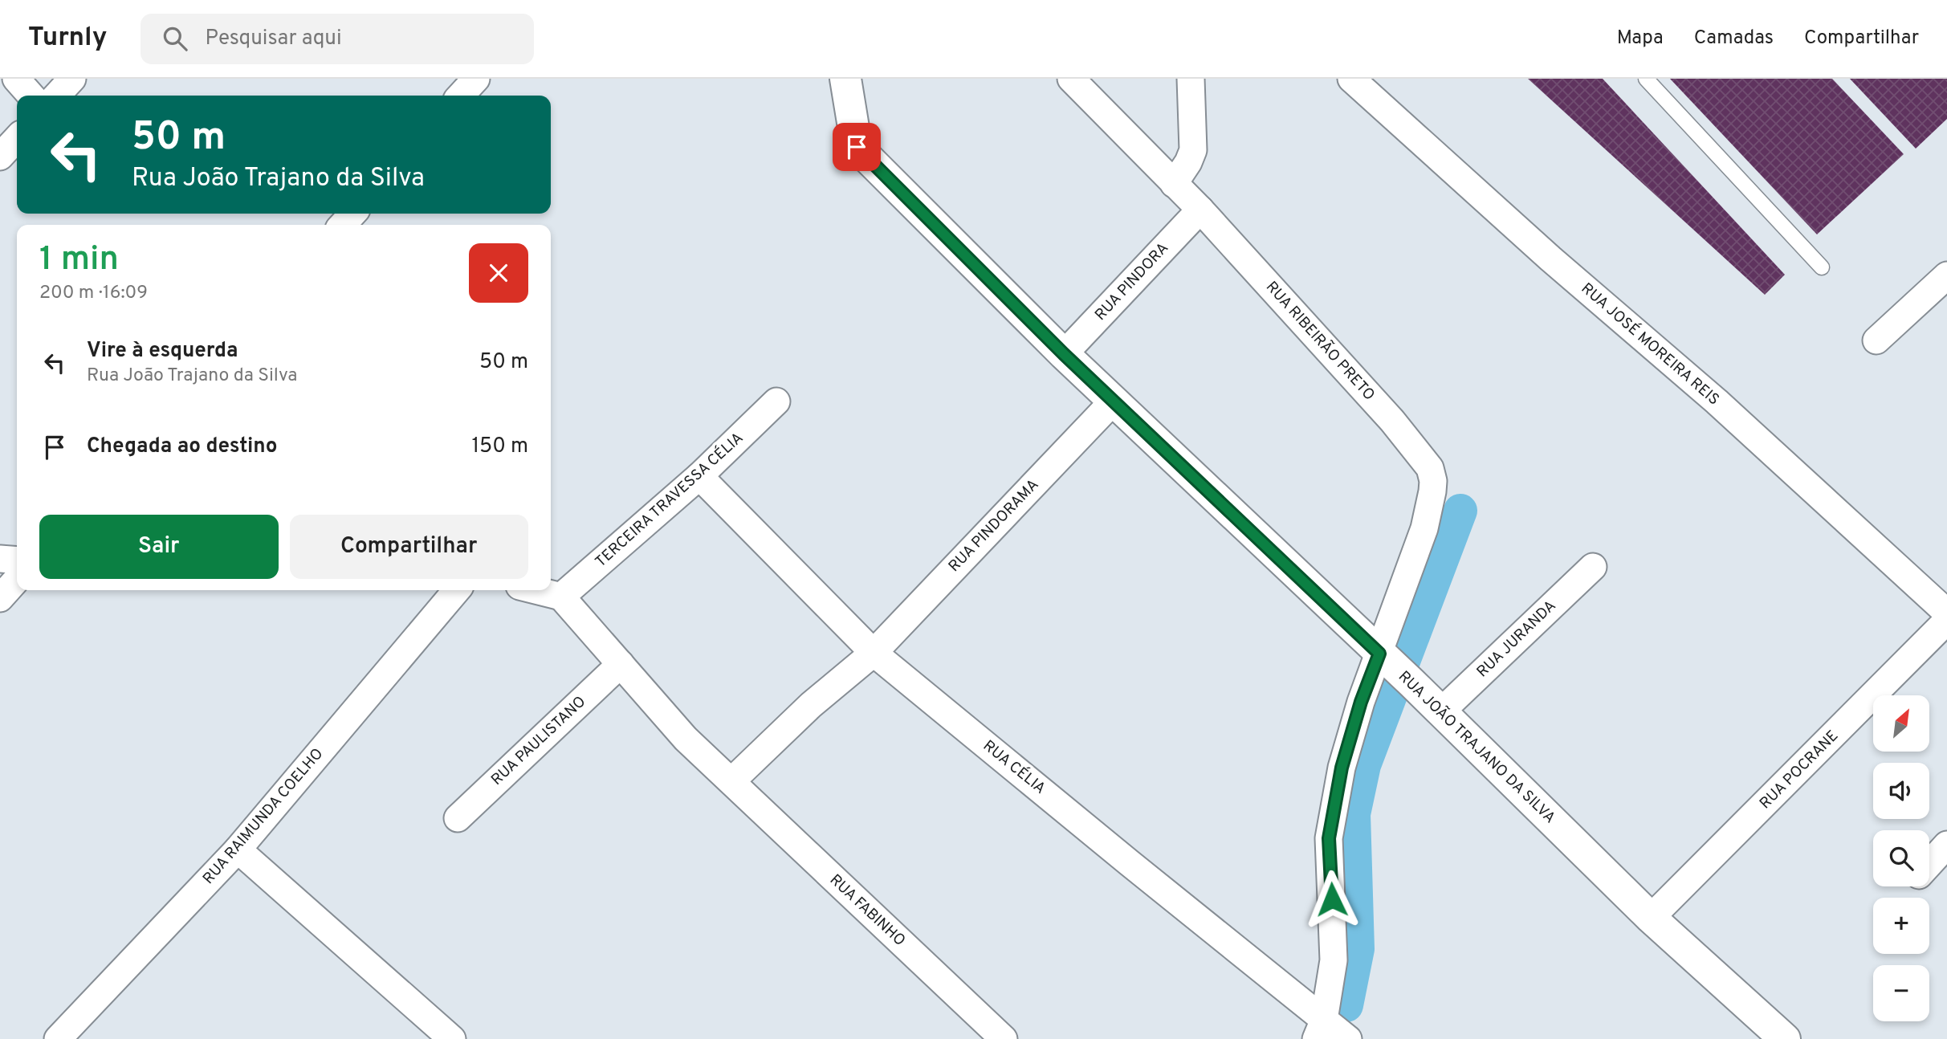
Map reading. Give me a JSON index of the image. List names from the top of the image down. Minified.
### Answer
{"streets":{"street":["RUA PINDORA","RUA RIBEIRÃO PRETO","RUA JOSÉ MOREIRA REIS","TERCEIRA TRAVESSA CÉLIA","RUA PINDORAMA","RUA JURANDA","RUA PAULISTANO","RUA JOÃO TRAJANO DA SILVA","RUA CÉLIA","RUA POCRANE","RUA RAIMUNDA COELHO","RUA FABINHO"]},"crossings":[["RUA PINDORA","RUA RIBEIRÃO PRETO"],["RUA PINDORA","RUA JOÃO TRAJANO DA SILVA"],["RUA RIBEIRÃO PRETO","RUA JOÃO TRAJANO DA SILVA"],["RUA RIBEIRÃO PRETO","RUA CÉLIA"],["TERCEIRA TRAVESSA CÉLIA","RUA CÉLIA"],["TERCEIRA TRAVESSA CÉLIA","RUA FABINHO"],["RUA PINDORAMA","RUA JOÃO TRAJANO DA SILVA"],["RUA PINDORAMA","RUA CÉLIA"],["RUA JURANDA","RUA JOÃO TRAJANO DA SILVA"],["RUA PAULISTANO","RUA FABINHO"],["RUA JOÃO TRAJANO DA SILVA","RUA POCRANE"]],"north":"top right","page":{"header":"Turnly","search":"Pesquisar aqui","nav":["Mapa","Camadas","Compartilhar"],"turn":["50 m","Rua João Trajano da Silva"],"heading":["1 min","200 m · 16:09"],"list":[{"name":"Vire à esquerda","note":"Rua João Trajano da Silva","value":"50 m"},{"name":"Chegada ao destino","value":"150 m"}],"buttons":["Sair","Compartilhar"],"map_buttons":["+","−"]}}
